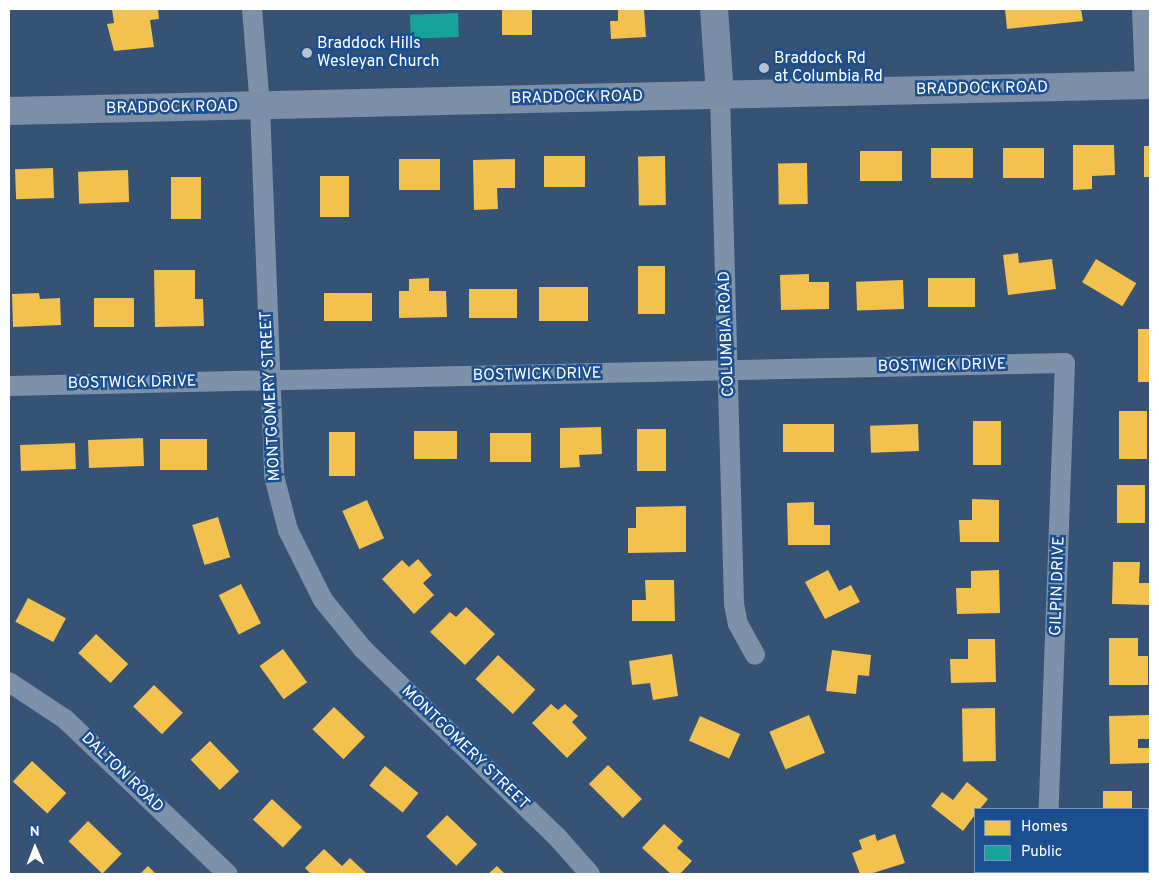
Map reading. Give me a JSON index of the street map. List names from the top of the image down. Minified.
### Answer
{"streets":{"main road":["BRADDOCK ROAD"],"street":["COLUMBIA ROAD","BOSTWICK DRIVE","MONTGOMERY STREET","GILPIN DRIVE","DALTON ROAD"]},"crossings":[["BRADDOCK ROAD","COLUMBIA ROAD"],["BRADDOCK ROAD","MONTGOMERY STREET"],["COLUMBIA ROAD","BOSTWICK DRIVE"],["BOSTWICK DRIVE","MONTGOMERY STREET"],["BOSTWICK DRIVE","GILPIN DRIVE"]],"places":["Braddock Hills Wesleyan Church","Braddock Rd at Columbia Rd"],"legend":["Homes","Public"],"north":"top"}
